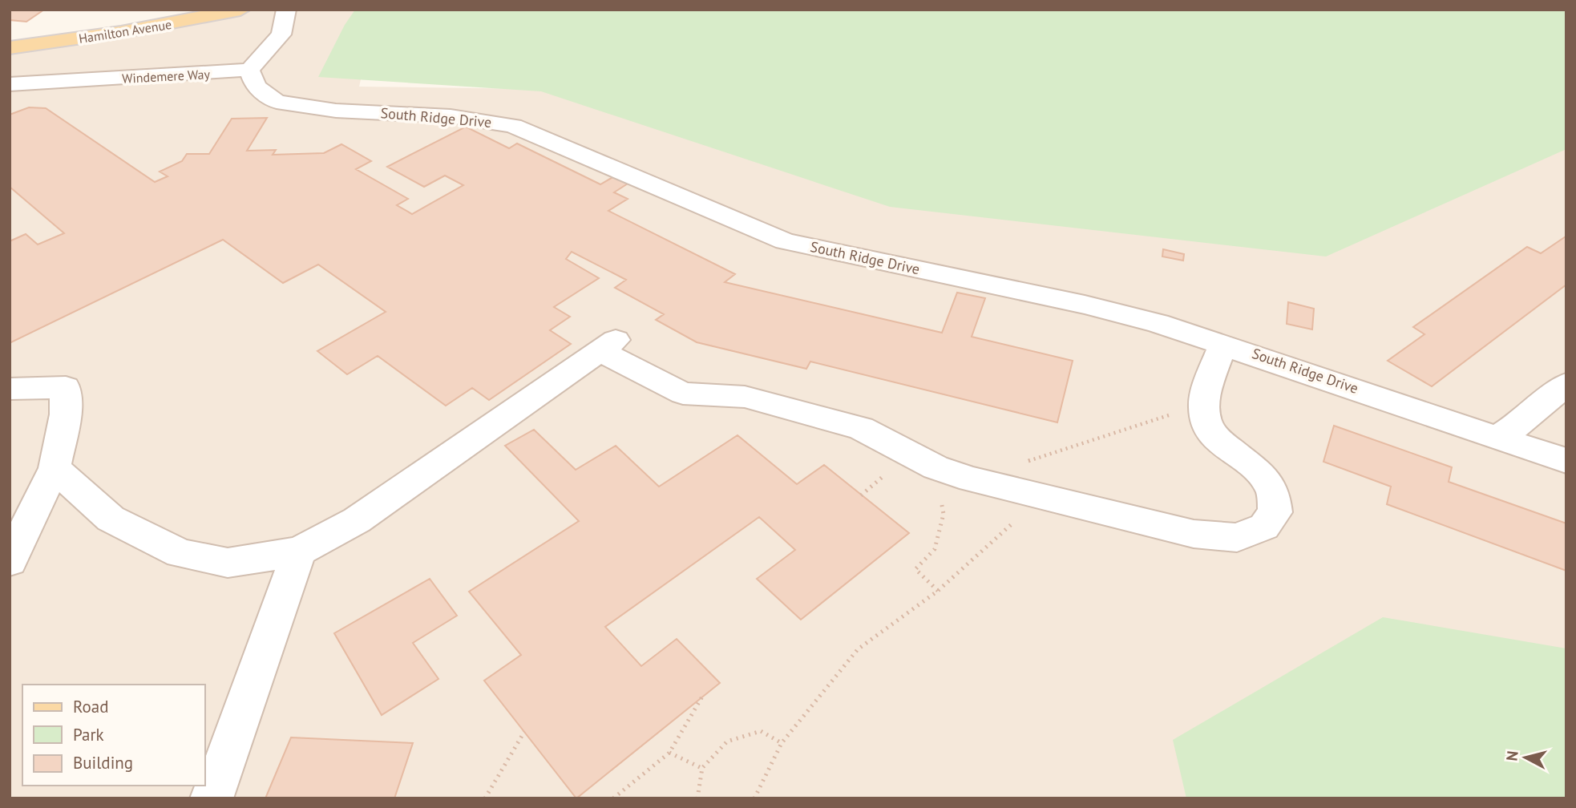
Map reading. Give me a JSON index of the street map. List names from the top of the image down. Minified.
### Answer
{"streets":{"main road":["Hamilton Avenue"],"street":["Windemere Way","South Ridge Drive"]},"crossings":[["Windemere Way","South Ridge Drive"]],"legend":["Road","Park","Building"],"north":"left"}
